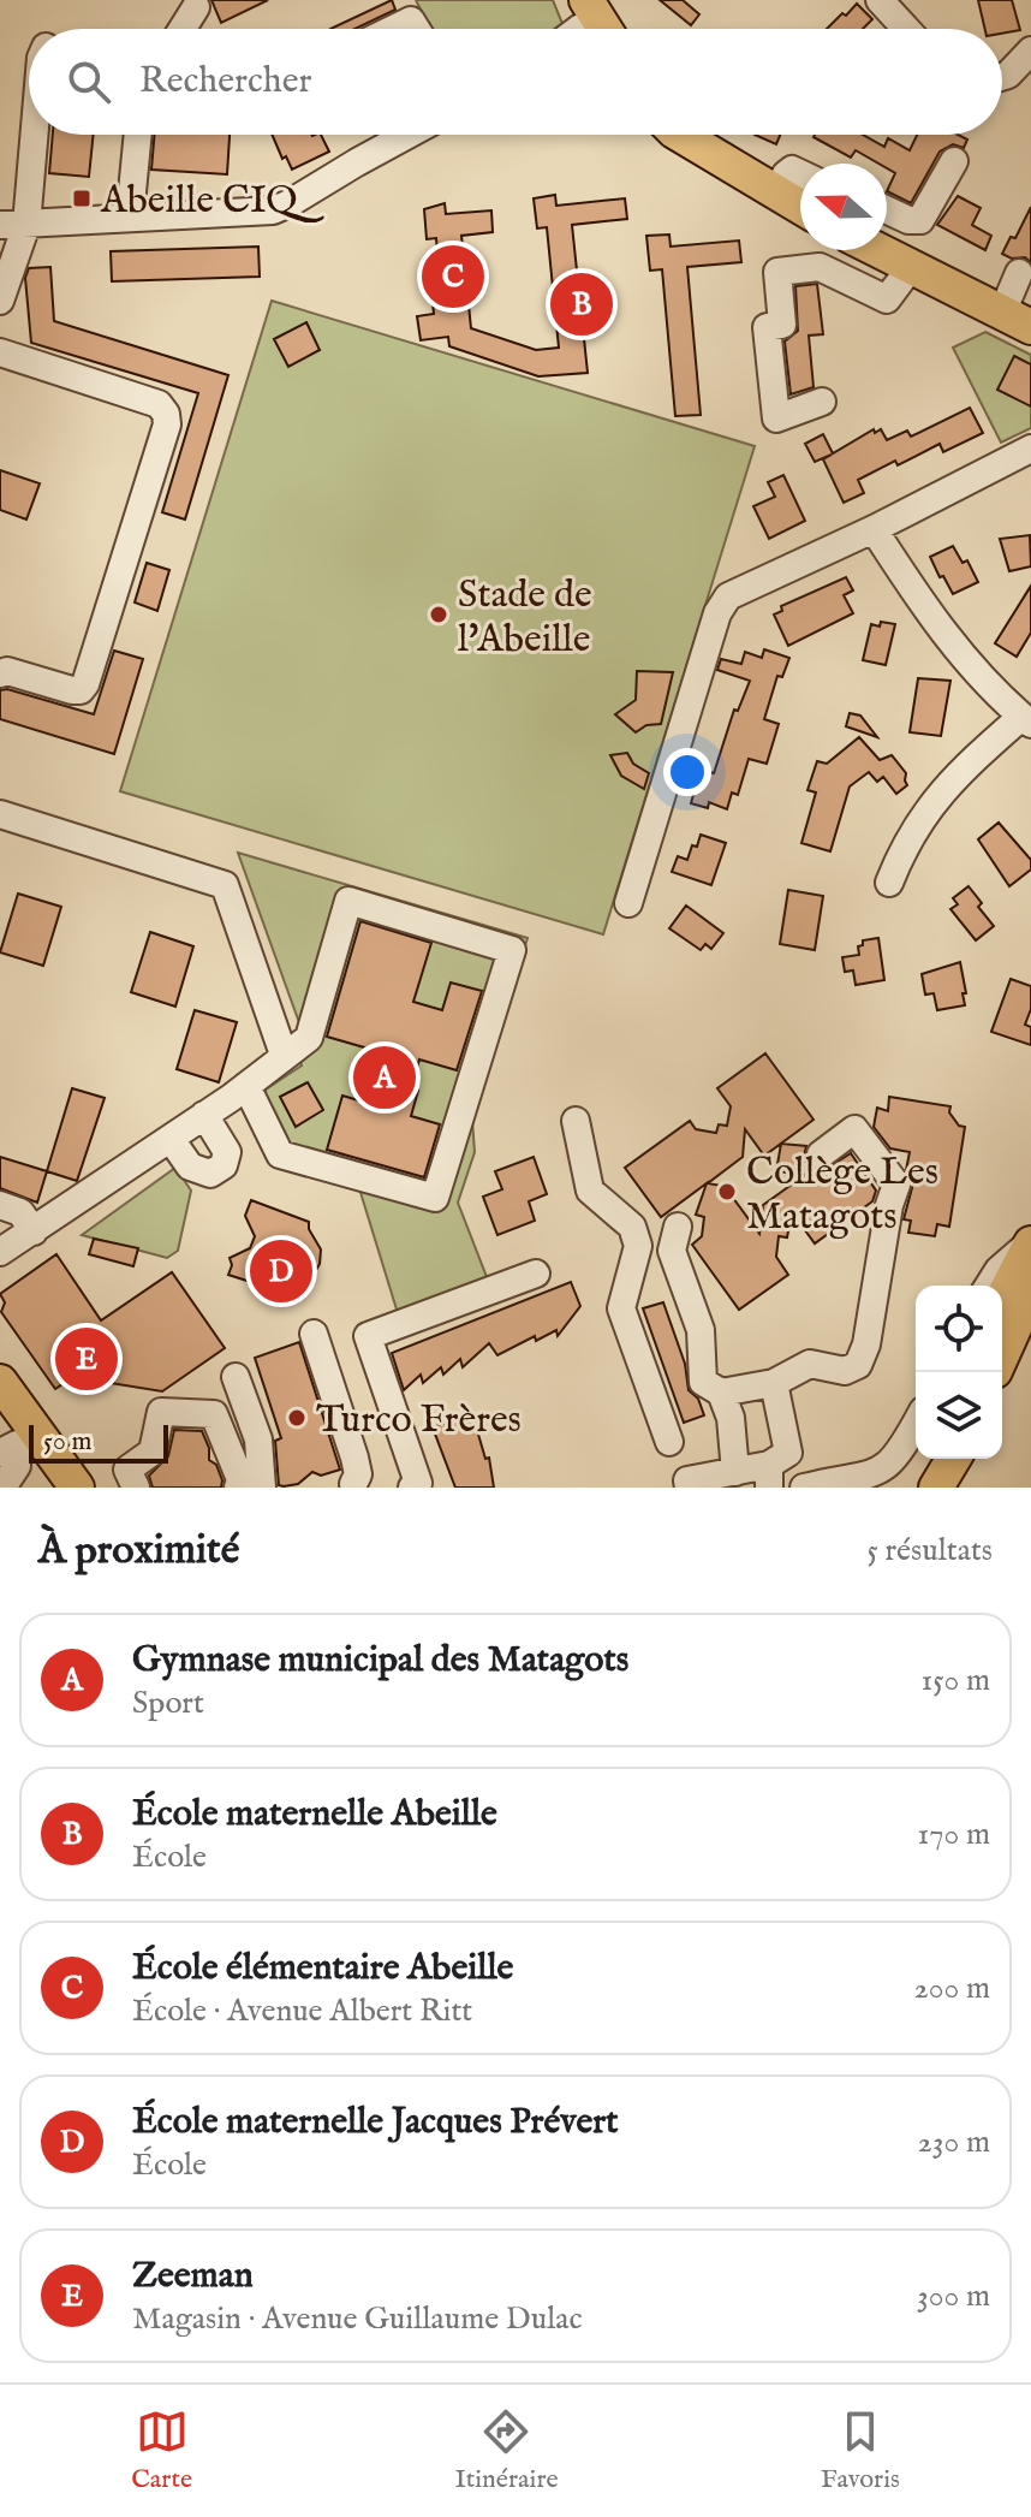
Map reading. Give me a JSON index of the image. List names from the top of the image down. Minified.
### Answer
{"places":{"transit":["Abeille CIQ"],"other":["Stade de l'Abeille","Collège Les Matagots","Turco Frères"]},"scale_bar":"50 m","north":"left","page":{"search":"Rechercher","pins":["C","B","A","D","E"],"scale":"50 m","heading":["À proximité","5 résultats"],"list":[{"mark":"A","name":"Gymnase municipal des Matagots","note":"Sport","value":"150 m"},{"mark":"B","name":"École maternelle Abeille","note":"École","value":"170 m"},{"mark":"C","name":"École élémentaire Abeille","note":"École · Avenue Albert Ritt","value":"200 m"},{"mark":"D","name":"École maternelle Jacques Prévert","note":"École","value":"230 m"},{"mark":"E","name":"Zeeman","note":"Magasin · Avenue Guillaume Dulac","value":"300 m"}],"nav":["Carte","Itinéraire","Favoris"]}}
